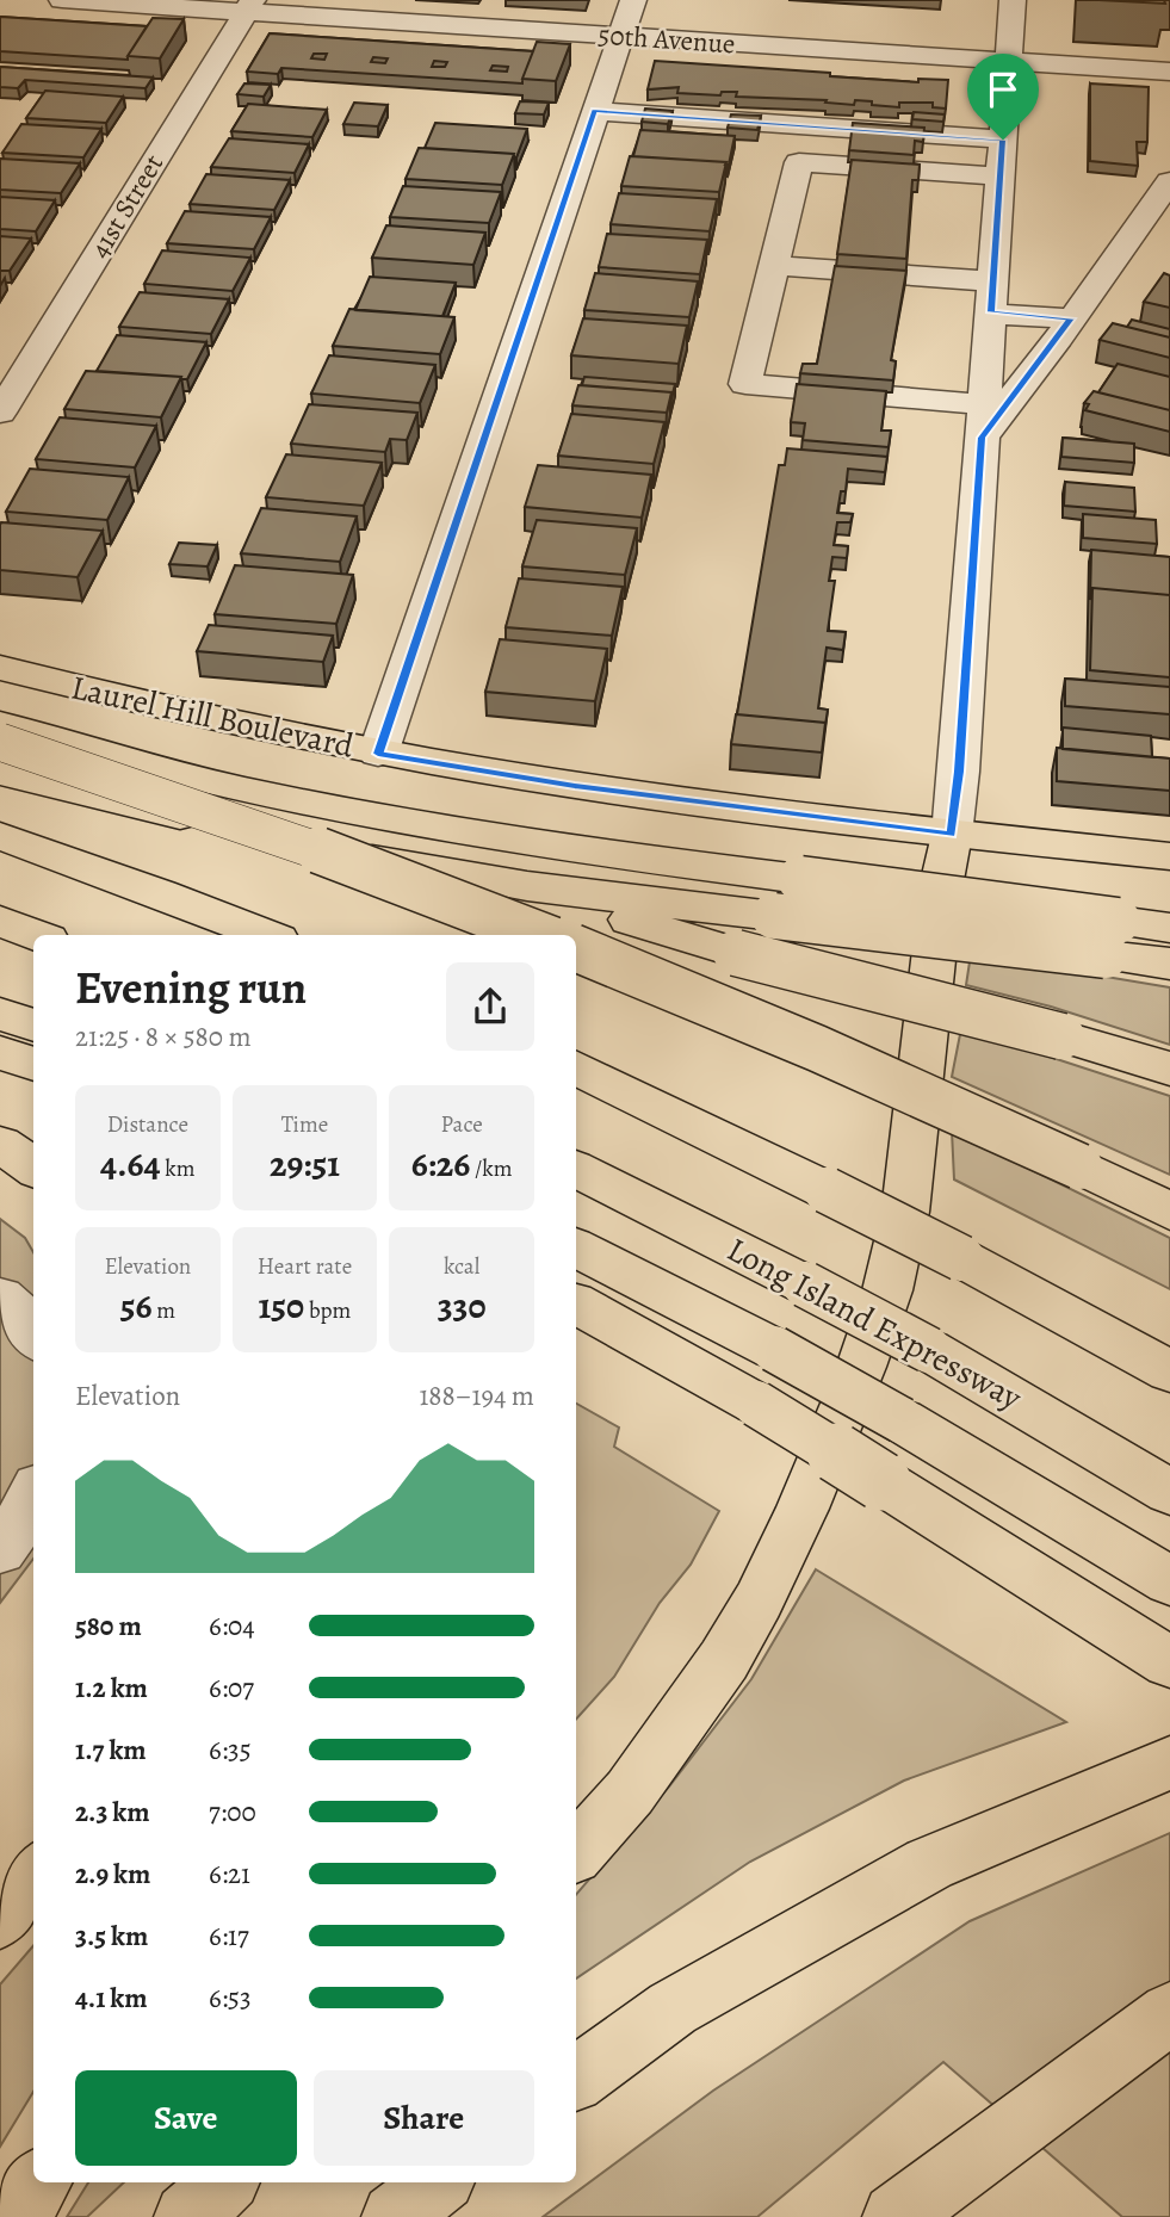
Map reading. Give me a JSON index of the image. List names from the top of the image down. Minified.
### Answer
{"streets":{"main road":["Laurel Hill Boulevard","Long Island Expressway"],"street":["50th Avenue","41st Street"]},"crossings":[["50th Avenue","41st Street"]],"page":{"heading":["Evening run","21:25 · 8 × 580 m"],"stats":[["Distance","4.64 km"],["Time","29:51"],["Pace","6:26 /km"],["Elevation","56 m"],["Heart rate","150 bpm"],["kcal","330"]],"chart":["Elevation","188–194 m"],"list":[{"name":"580 m","note":"6:04"},{"name":"1.2 km","note":"6:07"},{"name":"1.7 km","note":"6:35"},{"name":"2.3 km","note":"7:00"},{"name":"2.9 km","note":"6:21"},{"name":"3.5 km","note":"6:17"},{"name":"4.1 km","note":"6:53"}],"buttons":["Save","Share"]}}
